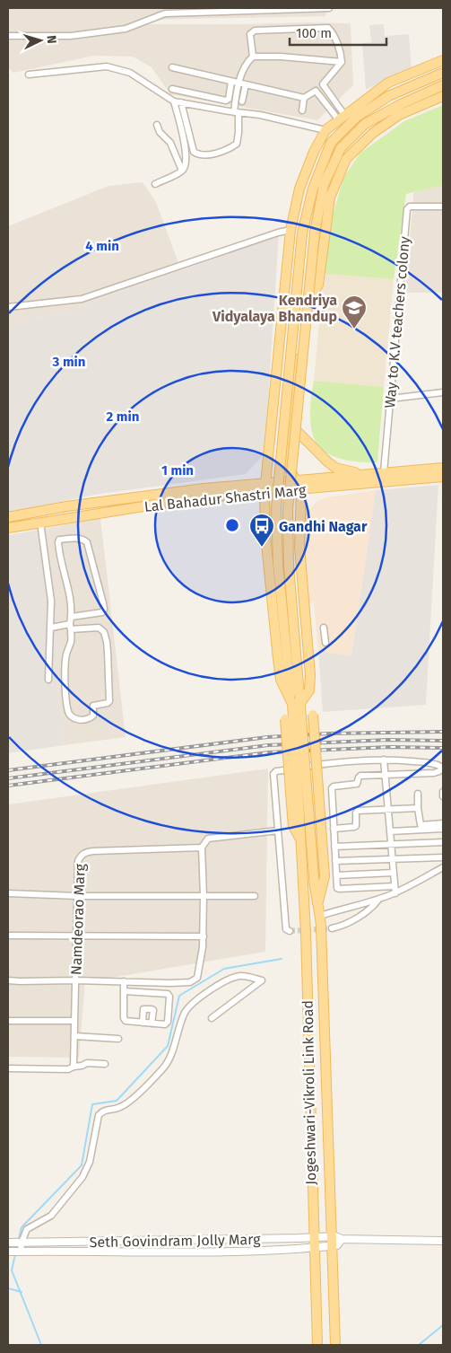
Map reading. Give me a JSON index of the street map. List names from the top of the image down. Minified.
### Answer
{"streets":{"main road":["Lal Bahadur Shastri Marg","Jogeshwari-Vikroli Link Road"],"street":["Way to K.V teachers colony","Namdeorao Marg","Seth Govindram Jolly Marg"]},"crossings":[["Way to K.V teachers colony","Lal Bahadur Shastri Marg"],["Jogeshwari-Vikroli Link Road","Seth Govindram Jolly Marg"]],"places":{"school or university":["Kendriya Vidyalaya Bhandup"],"bus stop":["Gandhi Nagar"]},"scale_bar":"100 m","north":"right","rings":["4 min","3 min","2 min","1 min"]}
